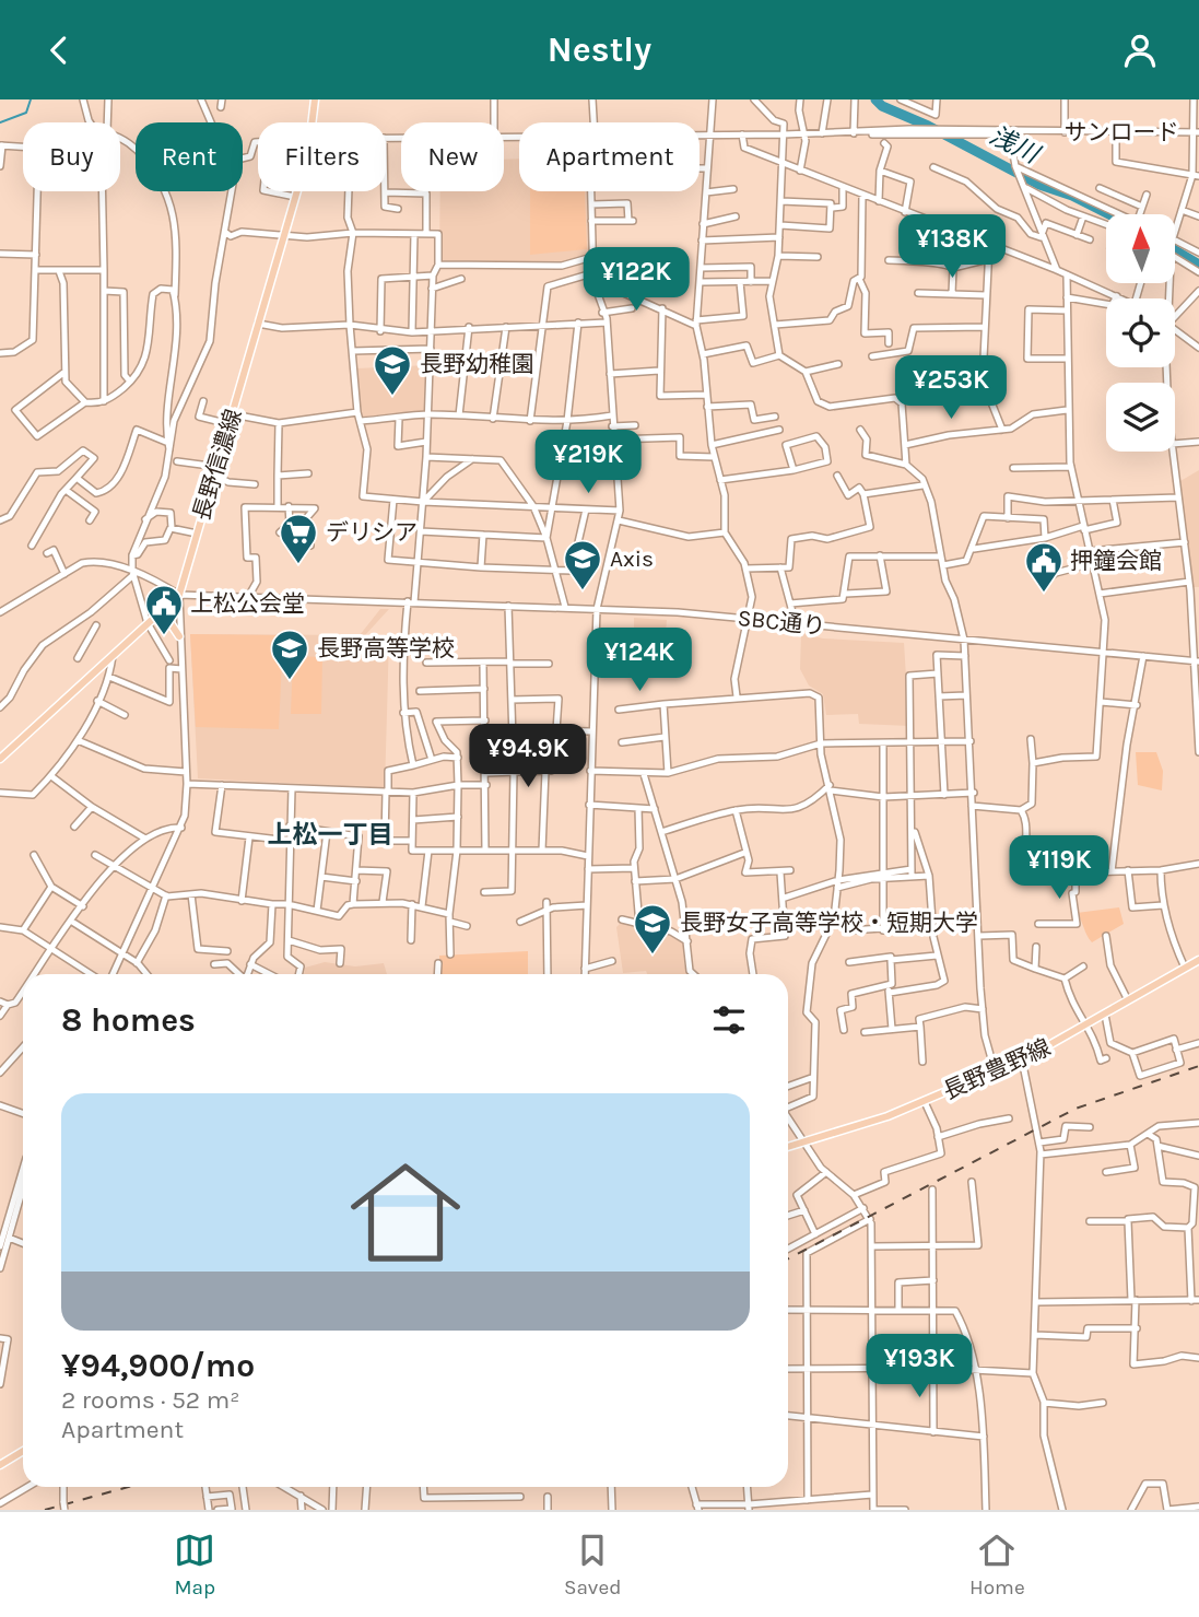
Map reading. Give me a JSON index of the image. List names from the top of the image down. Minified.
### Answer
{"streets":{"main road":["長野信濃線","長野豊野線"],"street":["サンロード","SBC通り"]},"crossings":[["長野信濃線","SBC通り"]],"districts":["上松一丁目"],"water":["浅川"],"places":{"school or university":["長野幼稚園","Axis","長野高等学校","長野女子高等学校・短期大学"],"supermarket":["デリシア"],"public building":["押鐘会館","上松公会堂"]},"north":"top","page":{"header":"Nestly","chip":["Buy","Rent","Filters","New","Apartment"],"price":["¥138K","¥122K","¥253K","¥219K","¥124K","¥94.9K","¥119K","¥193K"],"heading":"8 homes","list":[{"name":"¥94,900/mo","note":"2 rooms · 52 m² · Apartment"}],"tabs":["Map","Saved","Home"]}}
